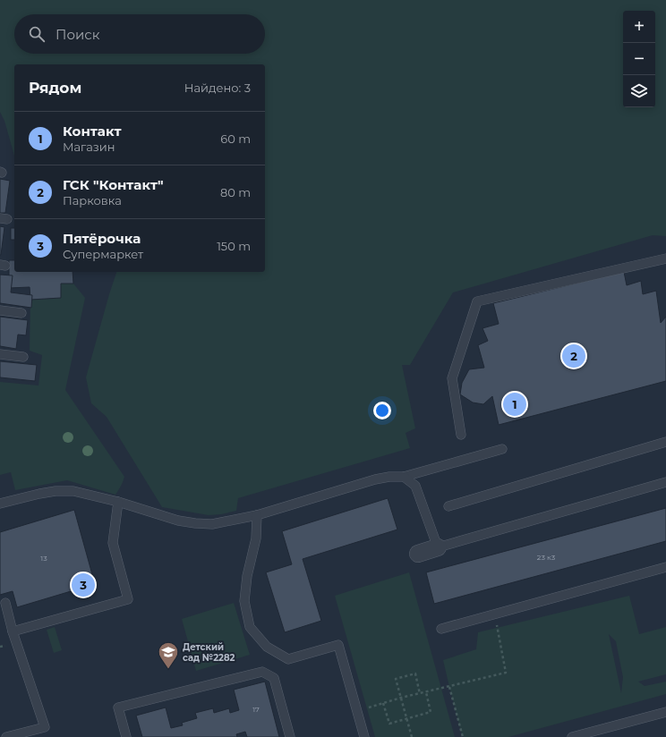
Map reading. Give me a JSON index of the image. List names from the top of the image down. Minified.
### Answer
{"places":{"school or university":["Детский сад №2282"]},"house_numbers":["23 к3","13","17"],"page":{"map_buttons":["+","−"],"search":"Поиск","heading":["Рядом","Найдено: 3"],"list":[{"mark":"1","name":"Контакт","note":"Магазин","value":"60 m"},{"mark":"2","name":"ГСК \"Контакт\"","note":"Парковка","value":"80 m"},{"mark":"3","name":"Пятёрочка","note":"Супермаркет","value":"150 m"}],"pins":["2","1","3"]}}
